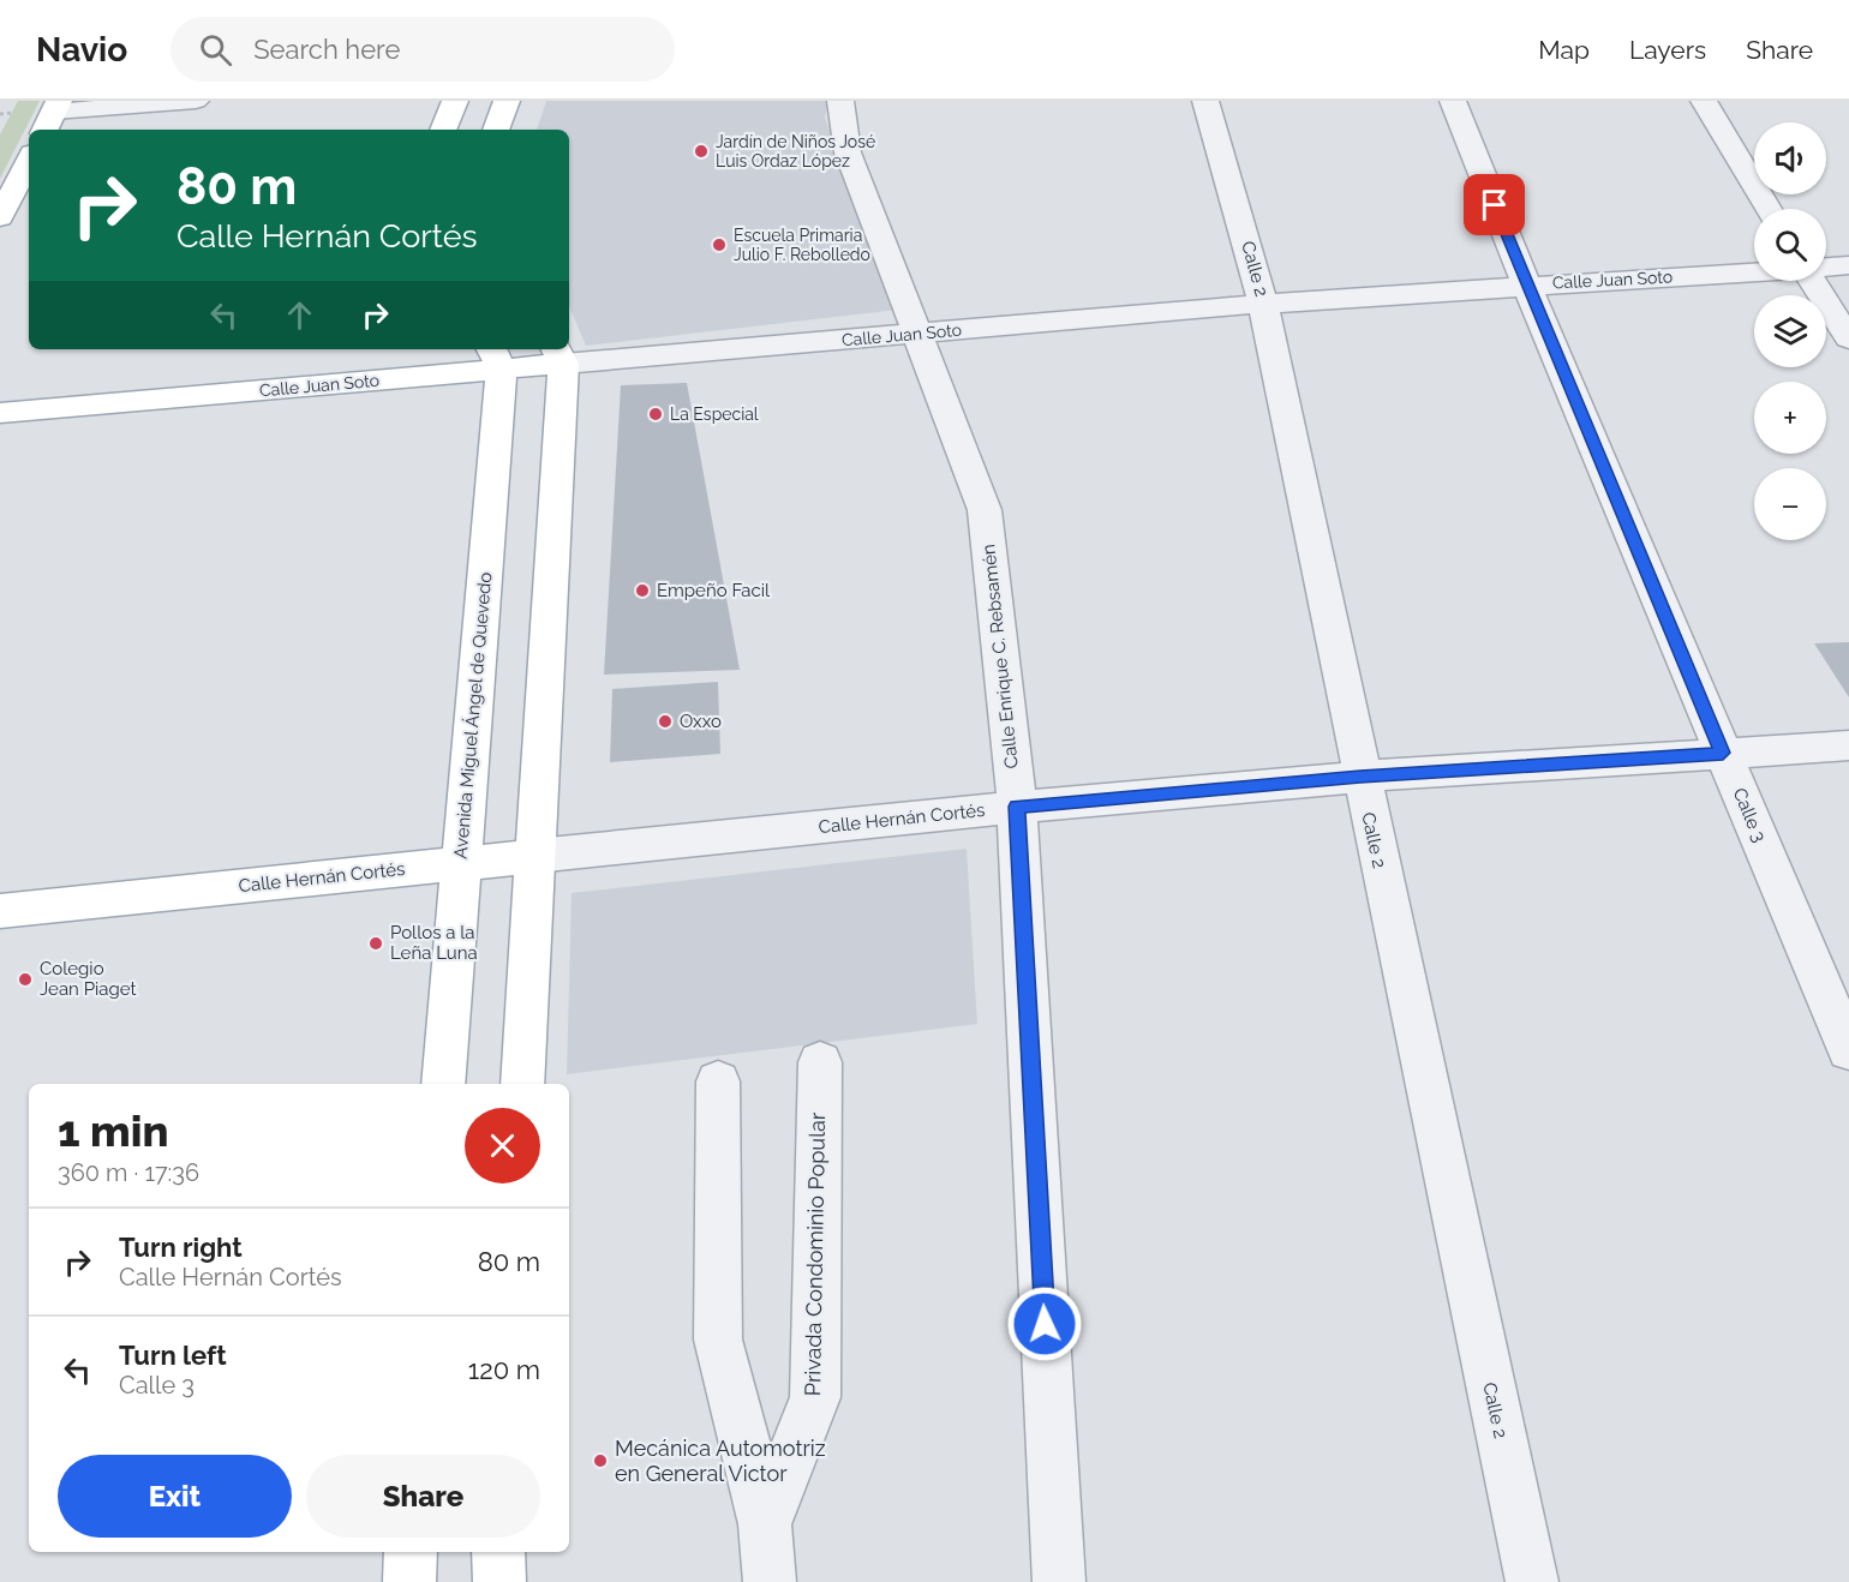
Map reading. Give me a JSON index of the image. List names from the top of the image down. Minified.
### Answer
{"streets":{"main road":["Calle Juan Soto","Avenida Miguel Ángel de Quevedo","Calle Hernán Cortés"],"street":["Calle 2","Calle Enrique C. Rebsamén","Calle 3","Privada Condominio Popular"]},"crossings":[["Calle 2","Calle Juan Soto"],["Calle 2","Calle Hernán Cortés"],["Calle Juan Soto","Calle Enrique C. Rebsamén"],["Calle Juan Soto","Avenida Miguel Ángel de Quevedo"],["Calle Juan Soto","Calle 3"],["Calle Enrique C. Rebsamén","Calle Hernán Cortés"],["Avenida Miguel Ángel de Quevedo","Calle Hernán Cortés"],["Calle 3","Calle Hernán Cortés"]],"places":["Jardín de Niños José Luis Ordaz López","Escuela Primaria Julio F. Rebolledo","La Especial","Empeño Facil","Oxxo","Pollos a la Leña Luna","Colegio Jean Piaget","Mecánica Automotriz en General Victor"],"page":{"header":"Navio","search":"Search here","nav":["Map","Layers","Share"],"map_buttons":["+","−"],"turn":["80 m","Calle Hernán Cortés"],"heading":["1 min","360 m · 17:36"],"list":[{"name":"Turn right","note":"Calle Hernán Cortés","value":"80 m"},{"name":"Turn left","note":"Calle 3","value":"120 m"}],"buttons":["Exit","Share"]}}
